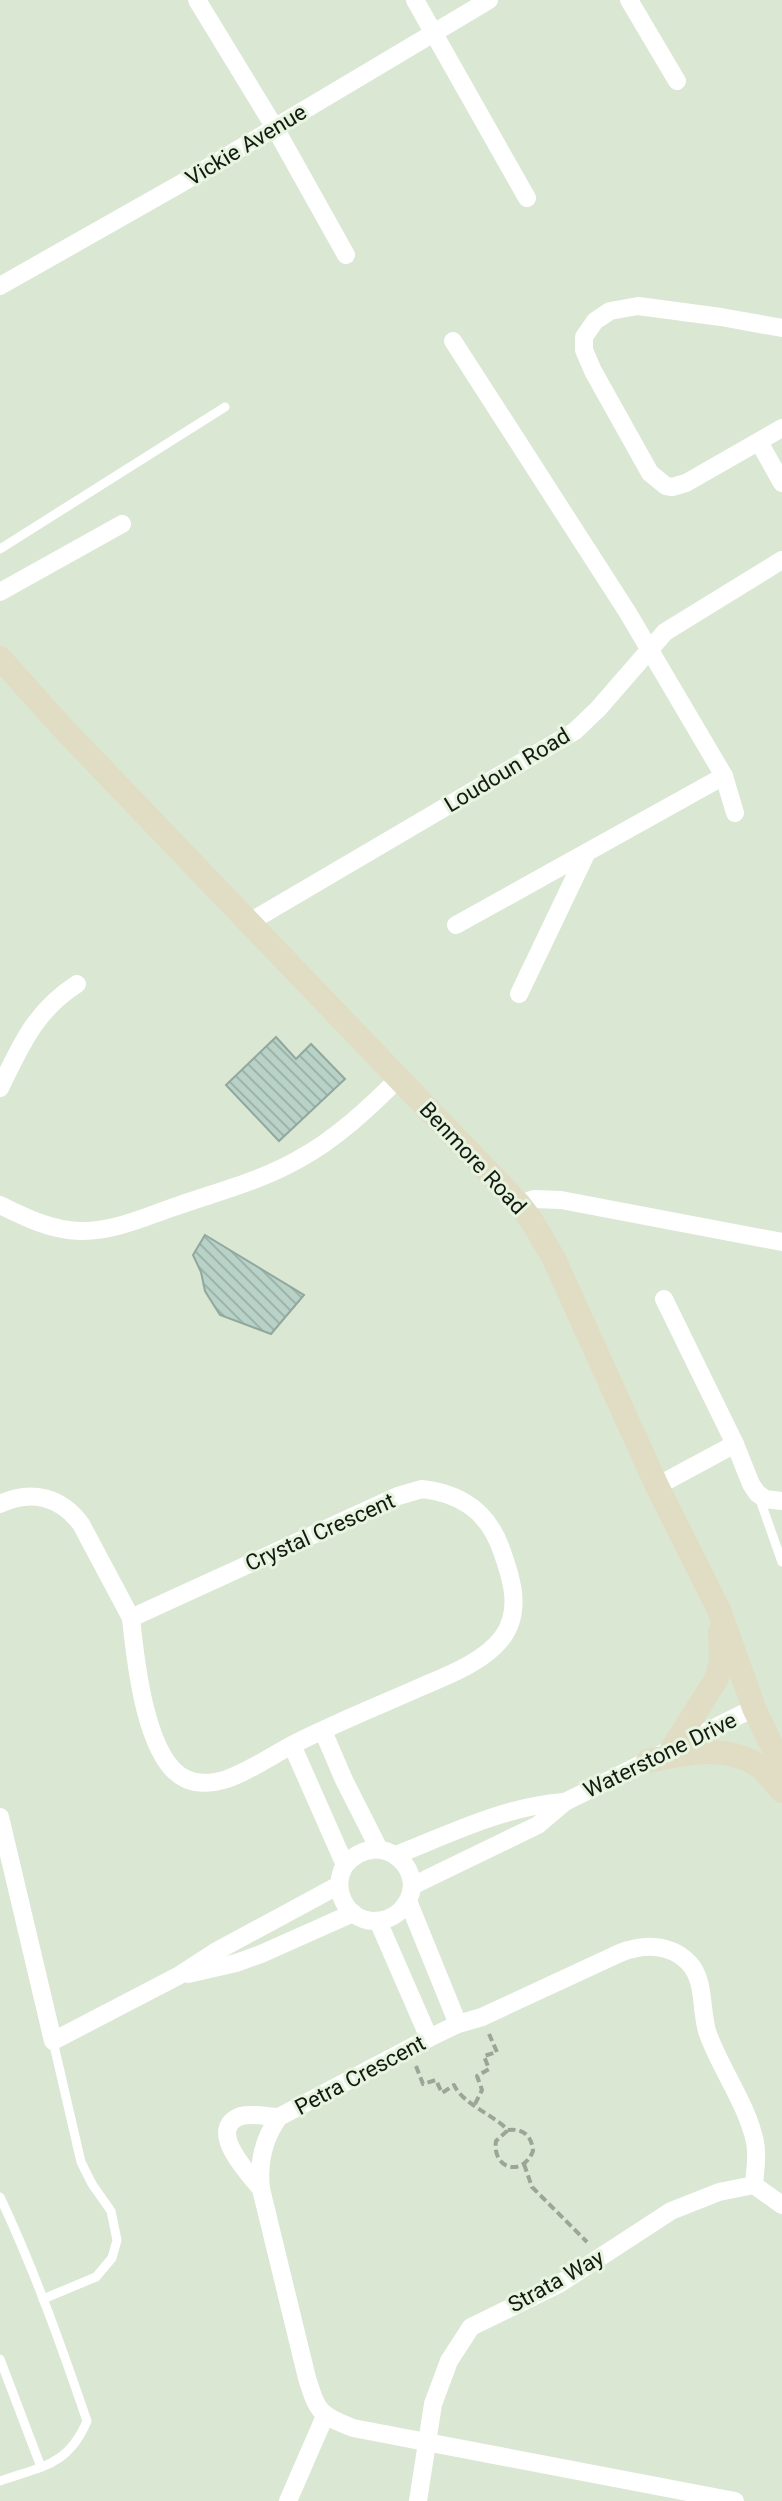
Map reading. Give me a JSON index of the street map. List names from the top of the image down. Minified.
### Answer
{"streets":{"street":["Vickie Avenue","Loudoun Road","Benmore Road","Crystal Crescent","Waterstone Drive","Petra Crescent","Strata Way"]},"crossings":[["Loudoun Road","Benmore Road"],["Benmore Road","Waterstone Drive"],["Petra Crescent","Strata Way"]]}
